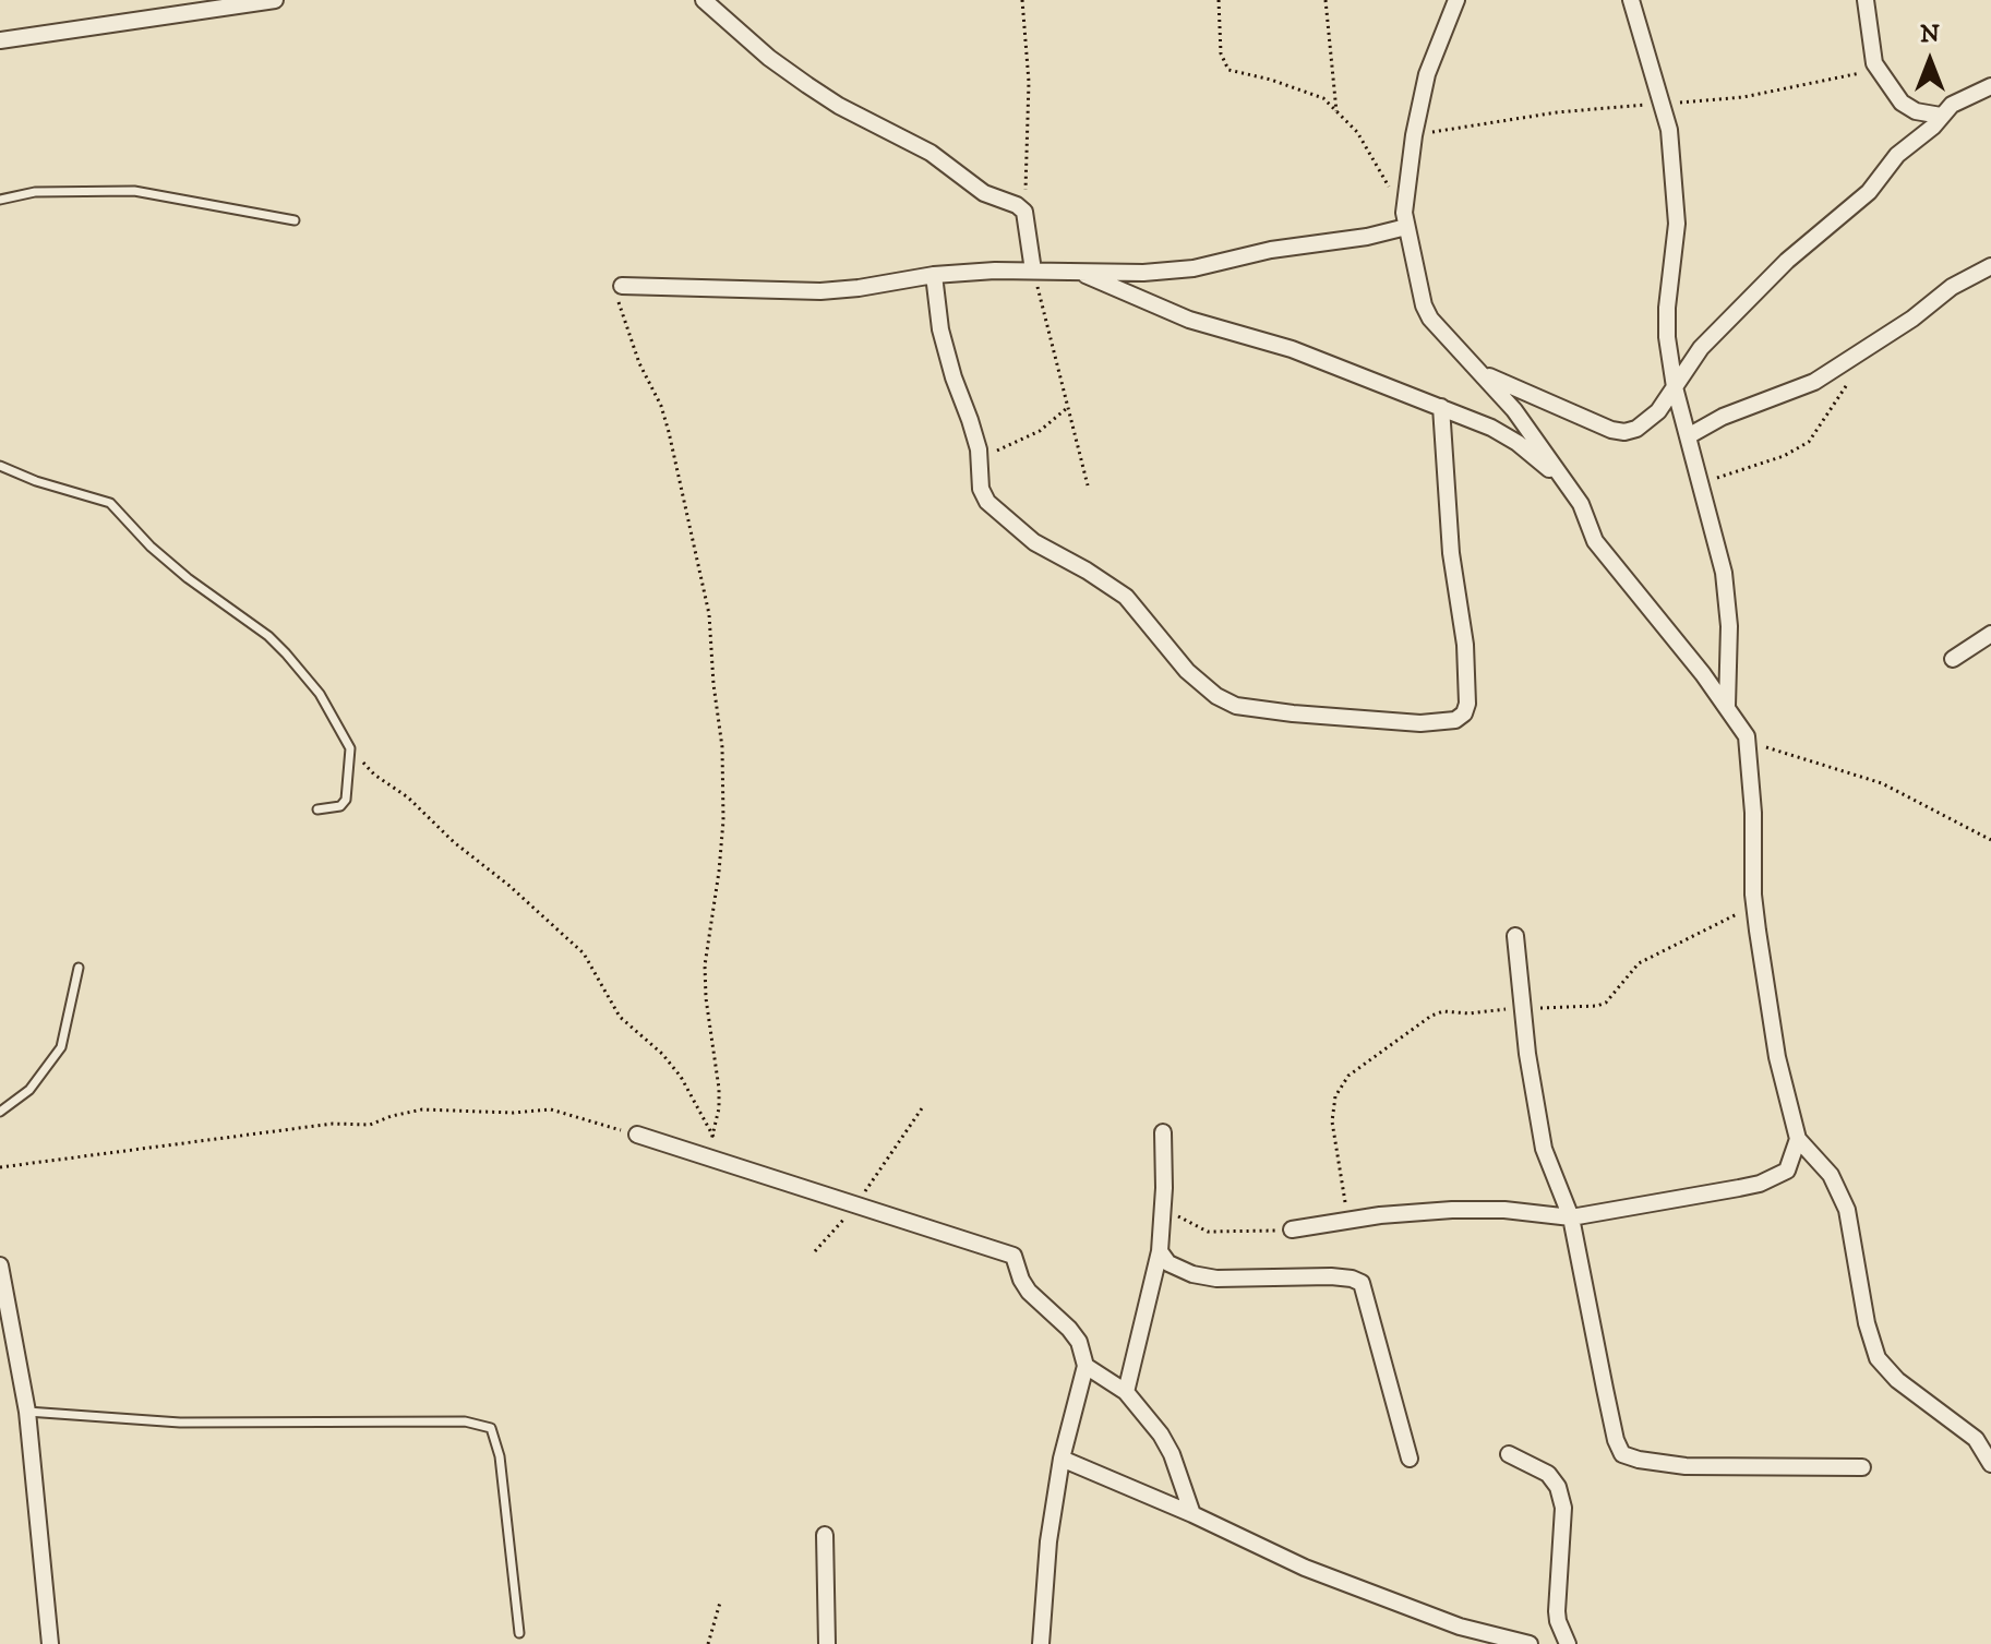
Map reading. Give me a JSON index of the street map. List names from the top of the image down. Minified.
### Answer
{"north":"top"}
